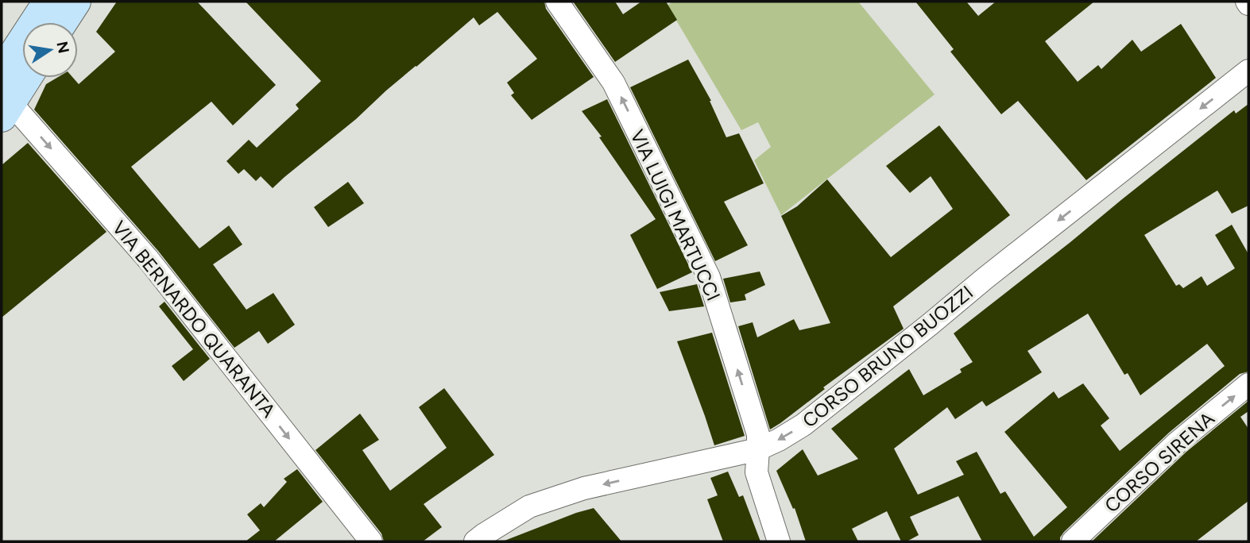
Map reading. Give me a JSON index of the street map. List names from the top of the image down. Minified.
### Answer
{"streets":{"street":["VIA LUIGI MARTUCCI","VIA BERNARDO QUARANTA","CORSO BRUNO BUOZZI","CORSO SIRENA"]},"crossings":[["VIA LUIGI MARTUCCI","CORSO BRUNO BUOZZI"]],"one_way":["VIA LUIGI MARTUCCI","VIA BERNARDO QUARANTA","CORSO BRUNO BUOZZI","CORSO SIRENA"],"north":"right"}
